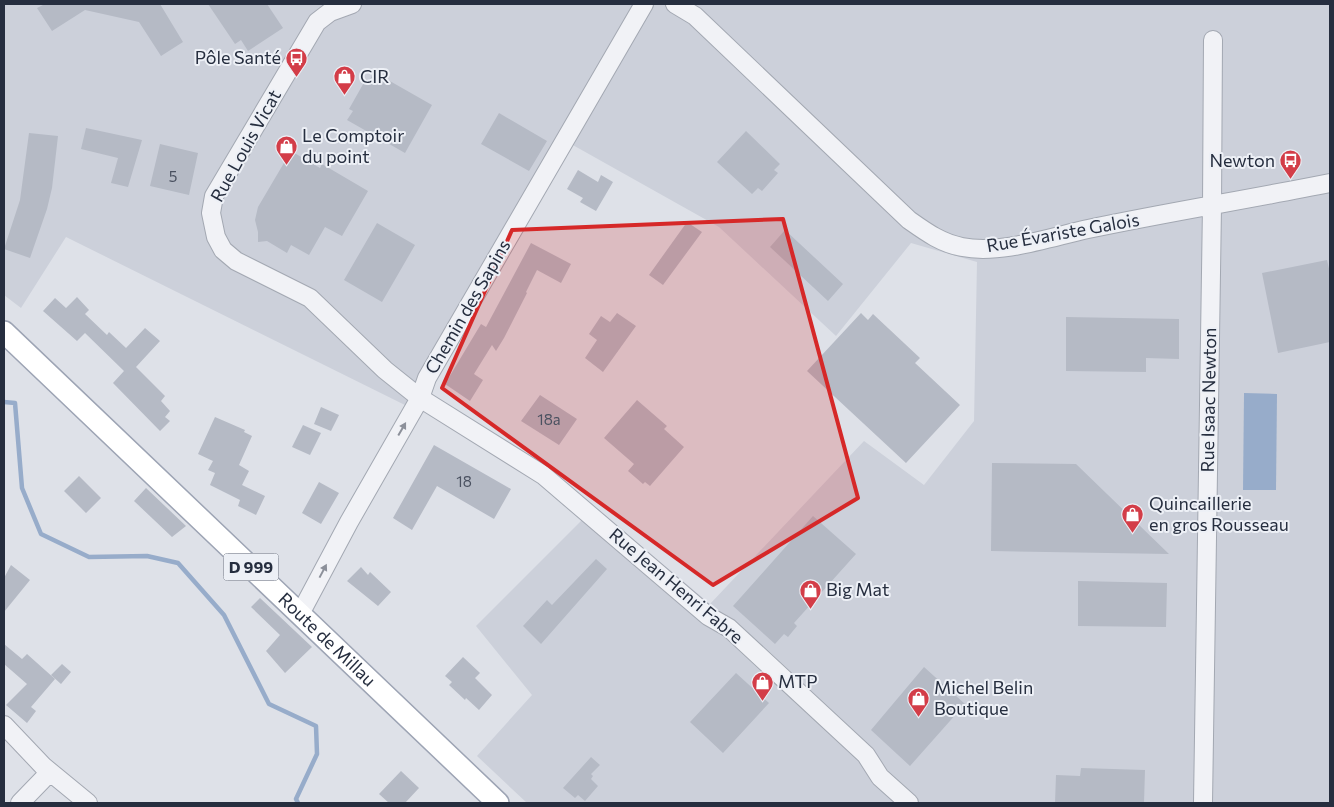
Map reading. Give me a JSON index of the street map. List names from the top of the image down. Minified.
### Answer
{"streets":{"main road":["D 999","Route de Millau"],"street":["Rue Louis Vicat","Rue Évariste Galois","Chemin des Sapins","Rue Isaac Newton","Rue Jean Henri Fabre"]},"crossings":[["Rue Louis Vicat","Chemin des Sapins"],["Rue Louis Vicat","Rue Jean Henri Fabre"],["Rue Évariste Galois","Rue Isaac Newton"],["Chemin des Sapins","Rue Jean Henri Fabre"],["Chemin des Sapins","Route de Millau"]],"one_way":["Chemin des Sapins"],"places":{"bus stop":["Pôle Santé","Newton"],"shop":["CIR","Le Comptoir du point","Quincaillerie en gros Rousseau","Big Mat","MTP","Michel Belin Boutique"]},"house_numbers":["5","18a","18"]}
